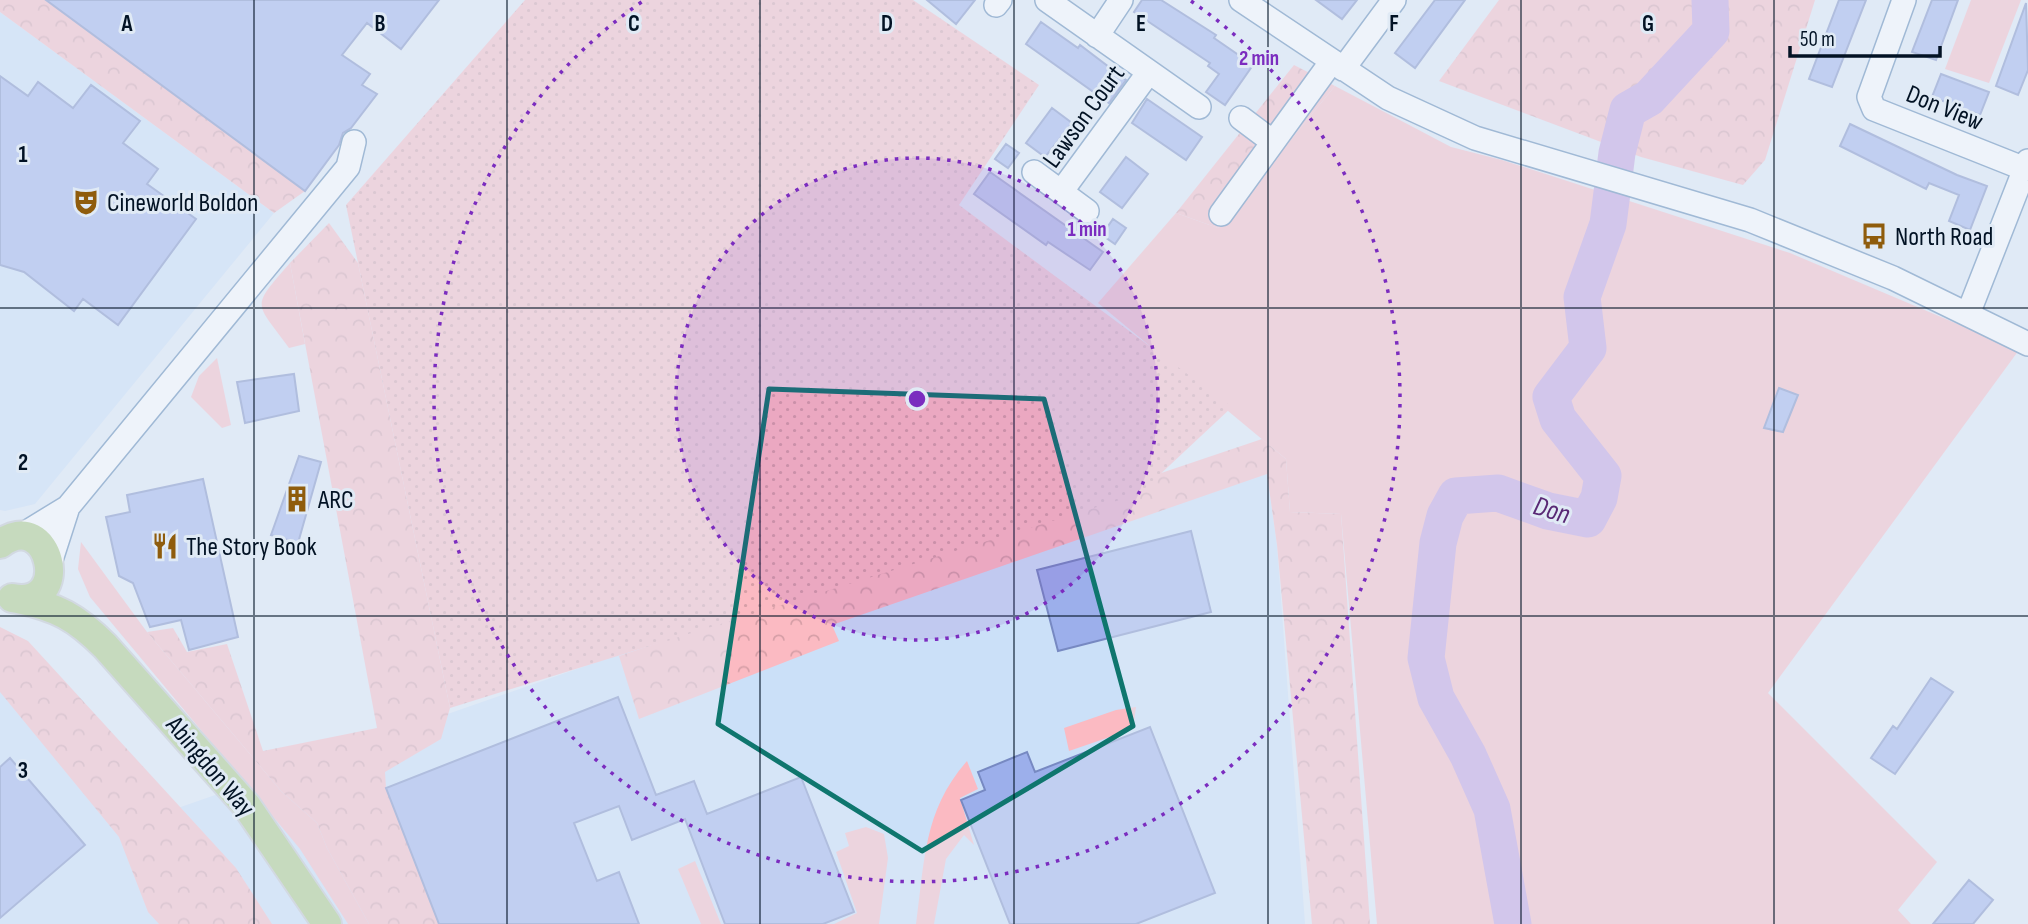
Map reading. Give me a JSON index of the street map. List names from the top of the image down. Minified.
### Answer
{"streets":{"main road":["Abingdon Way"],"street":["Don View","Lawson Court"]},"water":["Don"],"places":{"theatre":["Cineworld Boldon"],"bus stop":["North Road"],"building":["ARC"],"restaurant":["The Story Book"]},"scale_bar":"50 m","grid":{"columns":["A","B","C","D","E","F","G"],"rows":["1","2","3"]},"rings":["2 min","1 min"]}
